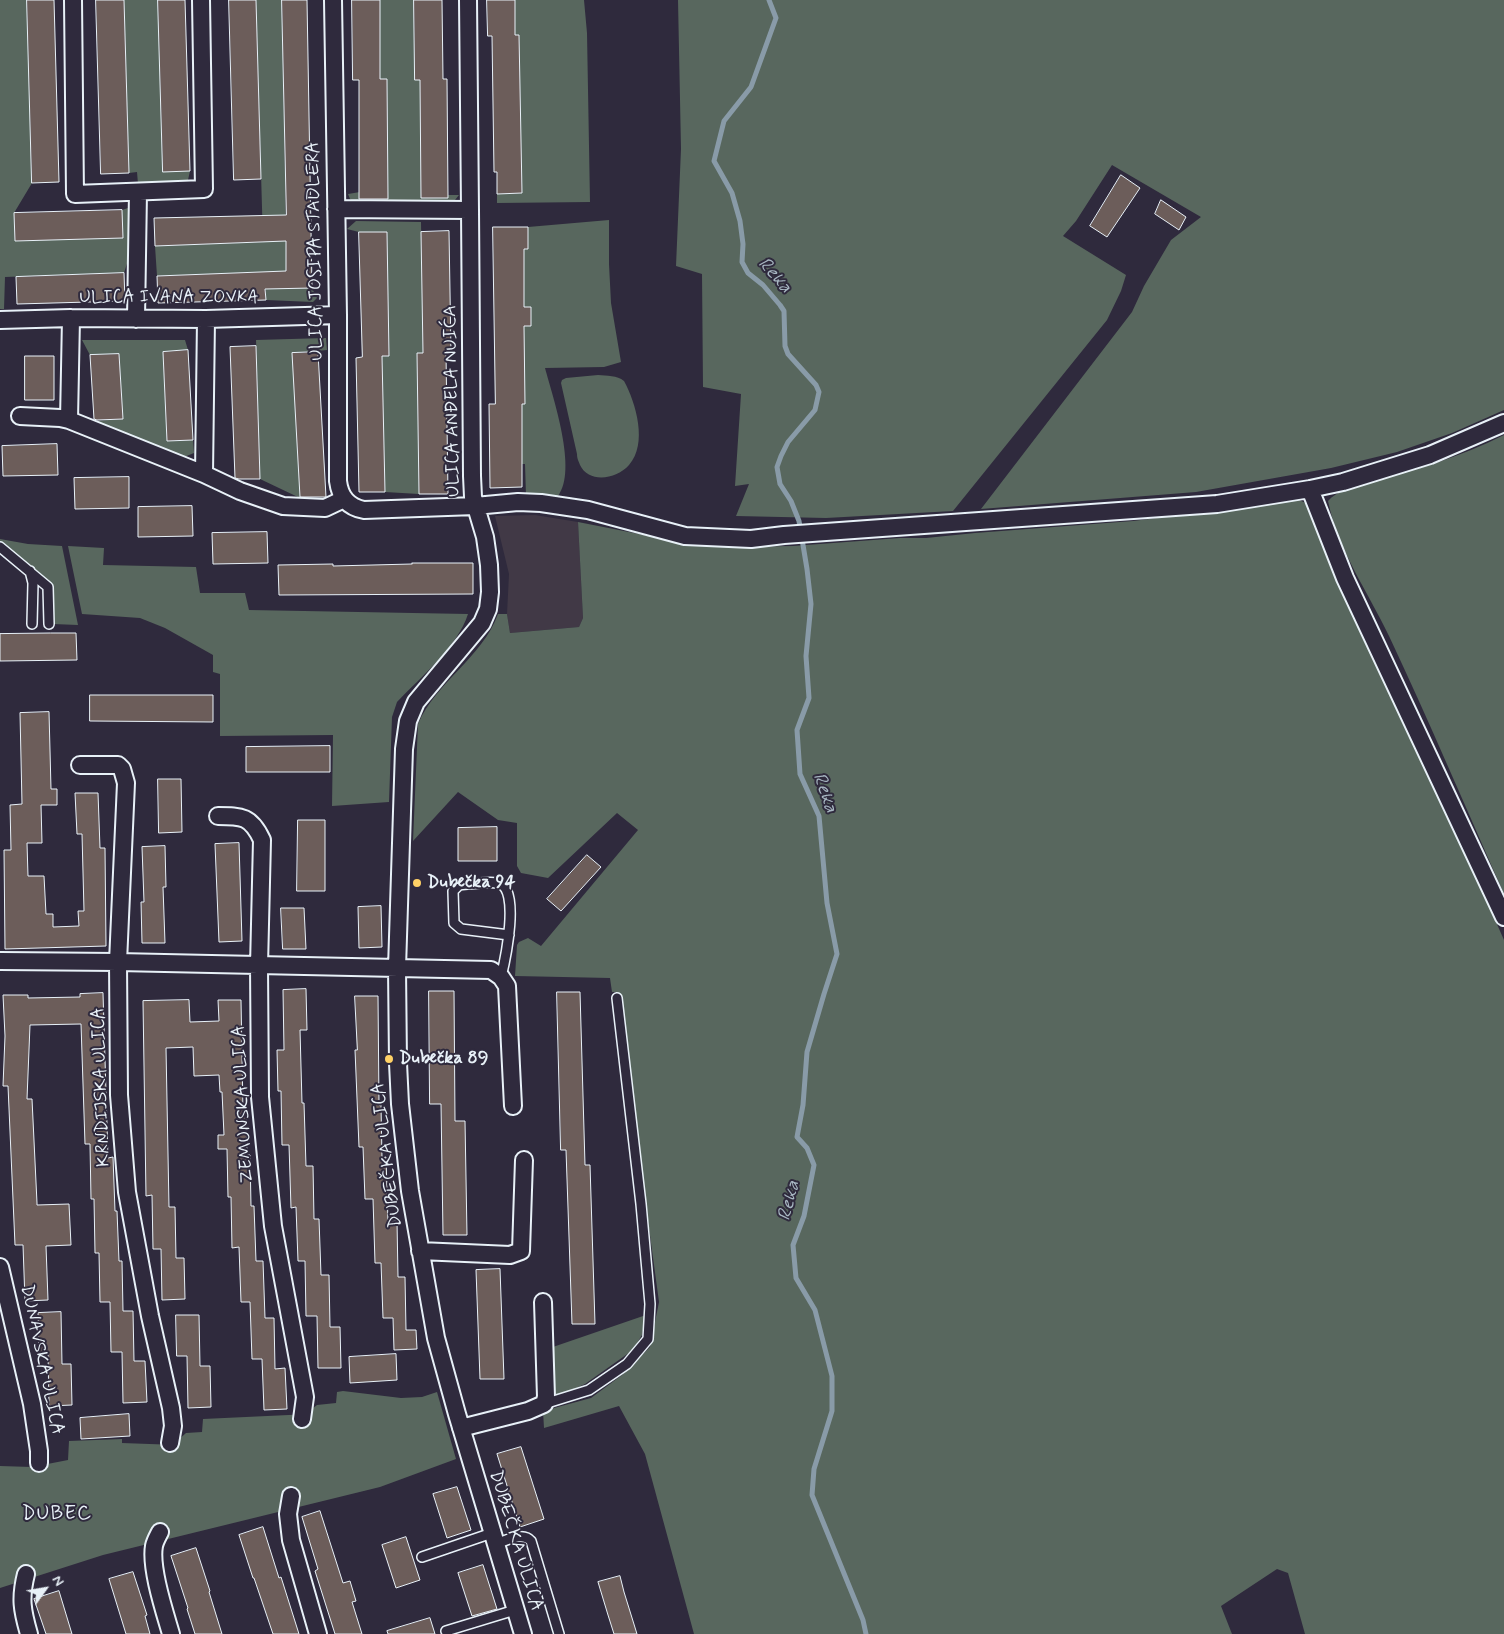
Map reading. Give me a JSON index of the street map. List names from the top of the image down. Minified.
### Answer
{"streets":{"street":["ULICA JOSIPA STADLERA","ULICA IVANA ZOVKA","ULICA ANĐELA NUIĆA","KRNDIJSKA ULICA","ZEMUNSKA ULICA","DUBEČKA ULICA","DUNAVSKA ULICA"]},"crossings":[["ULICA JOSIPA STADLERA","ULICA IVANA ZOVKA"],["ULICA JOSIPA STADLERA","ULICA ANĐELA NUIĆA"],["ULICA ANĐELA NUIĆA","DUBEČKA ULICA"]],"districts":["DUBEC"],"water":["Reka"],"places":["Dubečka 94","Dubečka 89"],"north":"top right"}
